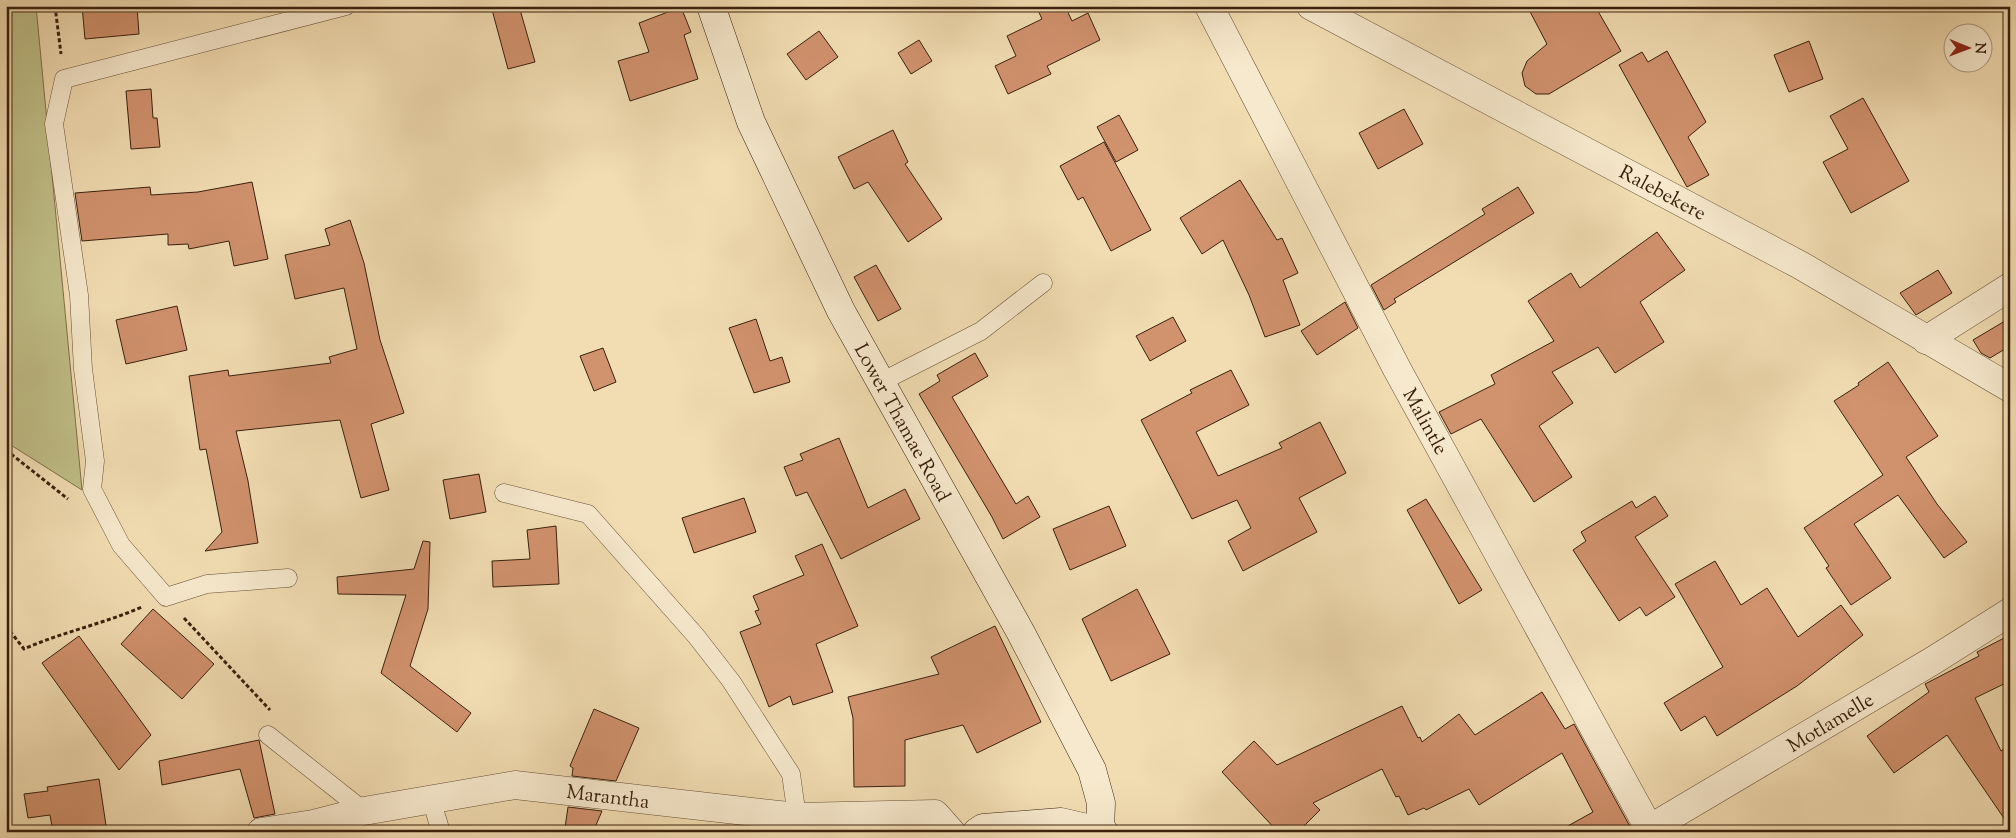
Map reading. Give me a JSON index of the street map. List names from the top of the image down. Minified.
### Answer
{"streets":{"street":["Ralebekere","Malintle","Lower Thamae Road","Motlamelle","Marantha"]},"crossings":[["Malintle","Motlamelle"]],"north":"right"}
